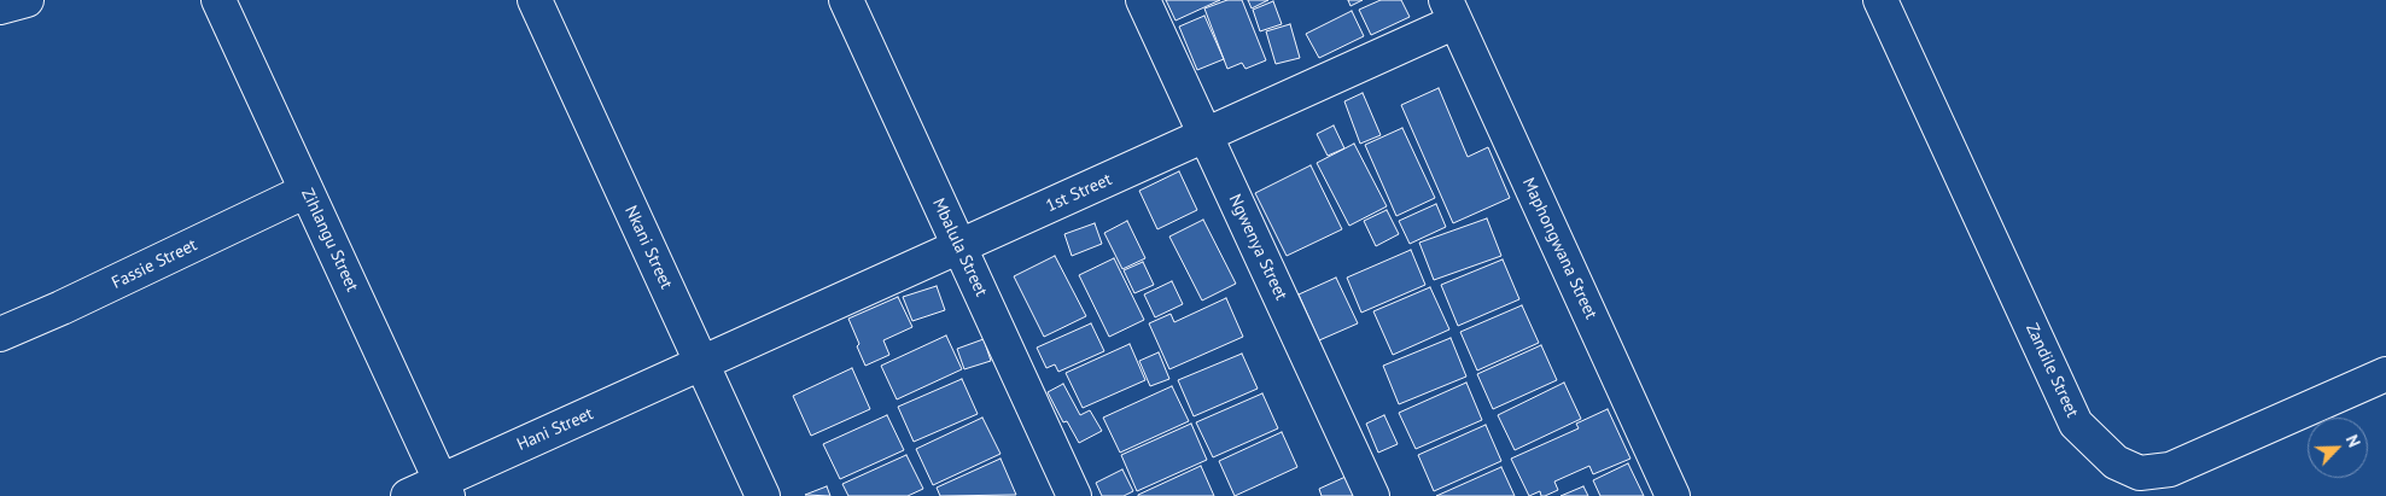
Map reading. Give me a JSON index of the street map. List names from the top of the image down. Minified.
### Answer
{"streets":{"street":["1st Street","Zihlangu Street","Nkani Street","Mbalula Street","Ngwenya Street","Maphongwana Street","Fassie Street","Zandile Street","Hani Street"]},"crossings":[["1st Street","Nkani Street"],["1st Street","Mbalula Street"],["1st Street","Ngwenya Street"],["1st Street","Maphongwana Street"],["1st Street","Hani Street"],["Zihlangu Street","Fassie Street"],["Zihlangu Street","Hani Street"],["Nkani Street","Hani Street"]],"north":"top right"}
